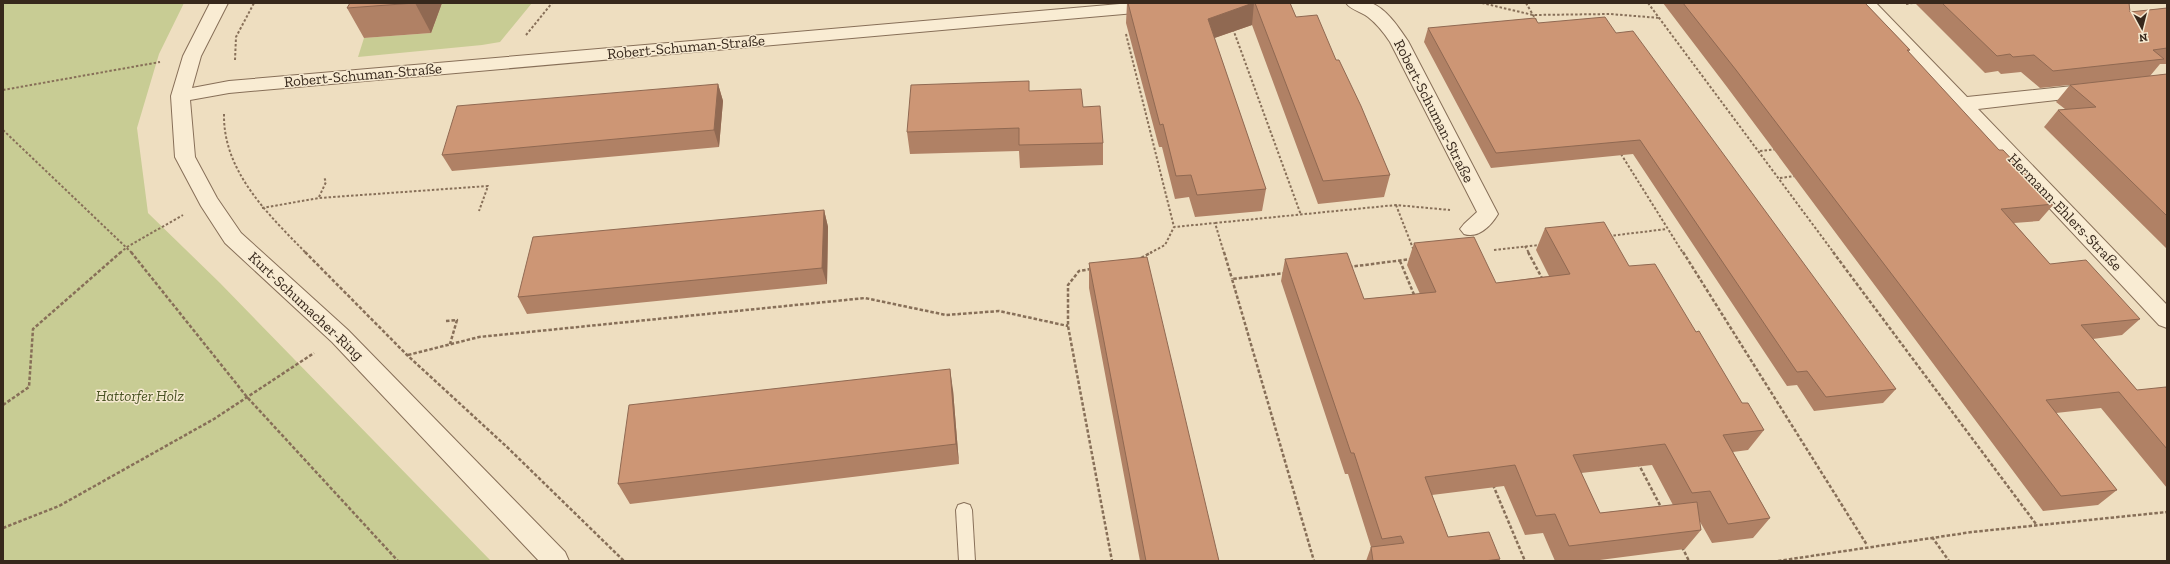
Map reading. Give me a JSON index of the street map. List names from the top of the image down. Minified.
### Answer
{"streets":{"street":["Robert-Schuman-Straße","Hermann-Ehlers-Straße","Kurt-Schumacher-Ring"]},"crossings":[["Robert-Schuman-Straße","Kurt-Schumacher-Ring"]],"parks":["Hattorfer Holz"],"north":"bottom"}
